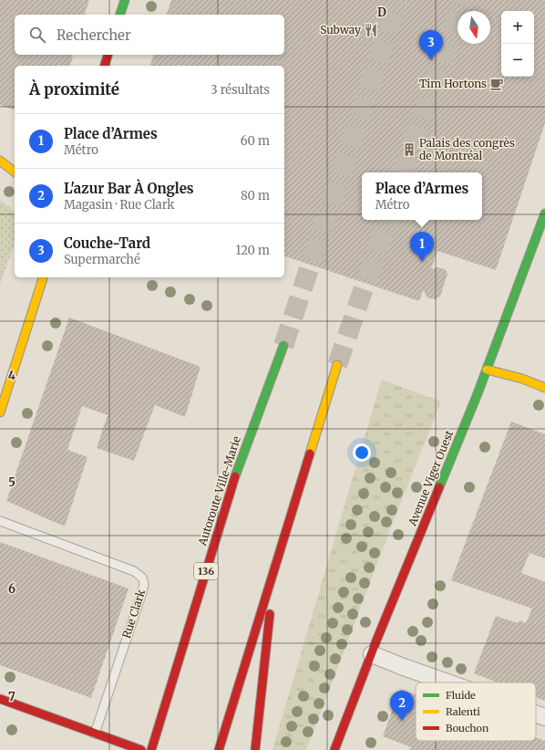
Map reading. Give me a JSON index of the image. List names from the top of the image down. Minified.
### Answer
{"streets":{"main road":["Avenue Viger Ouest","Autoroute Ville-Marie","136"],"lane":["Rue Clark"]},"places":{"restaurant":["Subway"],"cafe":["Tim Hortons"],"building":["Palais des congrès de Montréal"]},"legend":["Fluide","Ralenti","Bouchon"],"north":"bottom","page":{"map_buttons":["+","−"],"search":"Rechercher","pins":["3","1","2"],"heading":["À proximité","3 résultats"],"list":[{"mark":"1","name":"Place d’Armes","note":"Métro","value":"60 m"},{"mark":"2","name":"L'azur Bar À Ongles","note":"Magasin · Rue Clark","value":"80 m"},{"mark":"3","name":"Couche-Tard","note":"Supermarché","value":"120 m"}],"popup":["Place d’Armes","Métro"]},"grid":{"columns":["D"],"rows":["4","5","6","7"]}}
